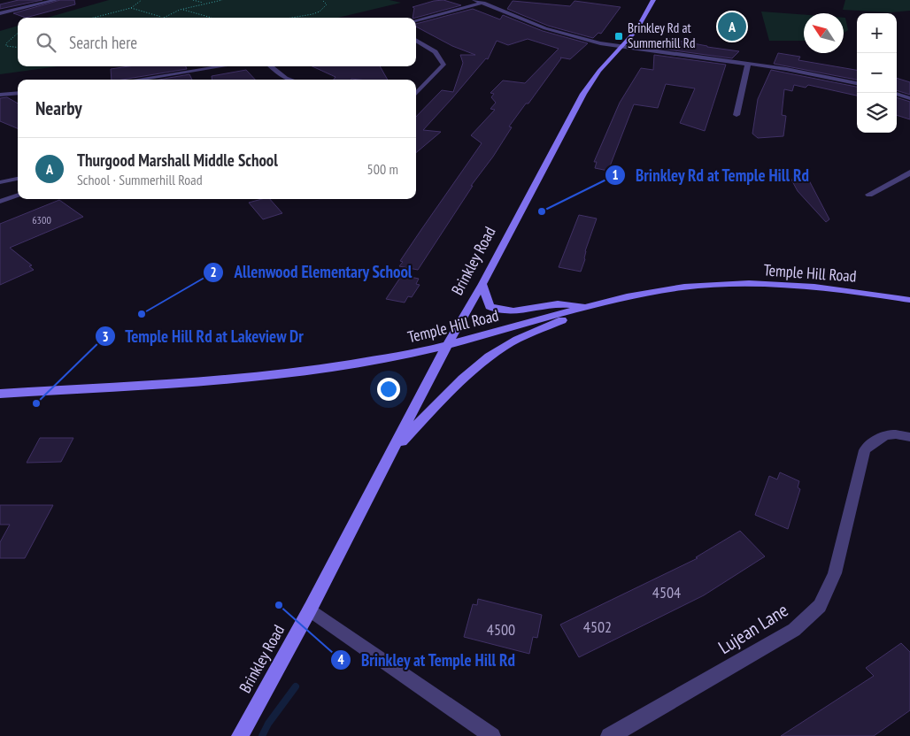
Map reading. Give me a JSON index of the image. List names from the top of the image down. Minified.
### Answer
{"streets":{"main road":["Brinkley Road","Temple Hill Road"],"street":["Lujean Lane"]},"crossings":[["Brinkley Road","Temple Hill Road"]],"places":{"transit":["Brinkley Rd at Summerhill Rd"],"other":["Brinkley Rd at Temple Hill Rd","Allenwood Elementary School","Temple Hill Rd at Lakeview Dr","Brinkley at Temple Hill Rd"]},"house_numbers":["6300","4504","4502","4500"],"north":"top left","page":{"pins":"A","map_buttons":["+","−"],"search":"Search here","heading":"Nearby","list":[{"mark":"A","name":"Thurgood Marshall Middle School","note":"School · Summerhill Road","value":"500 m"}]}}
